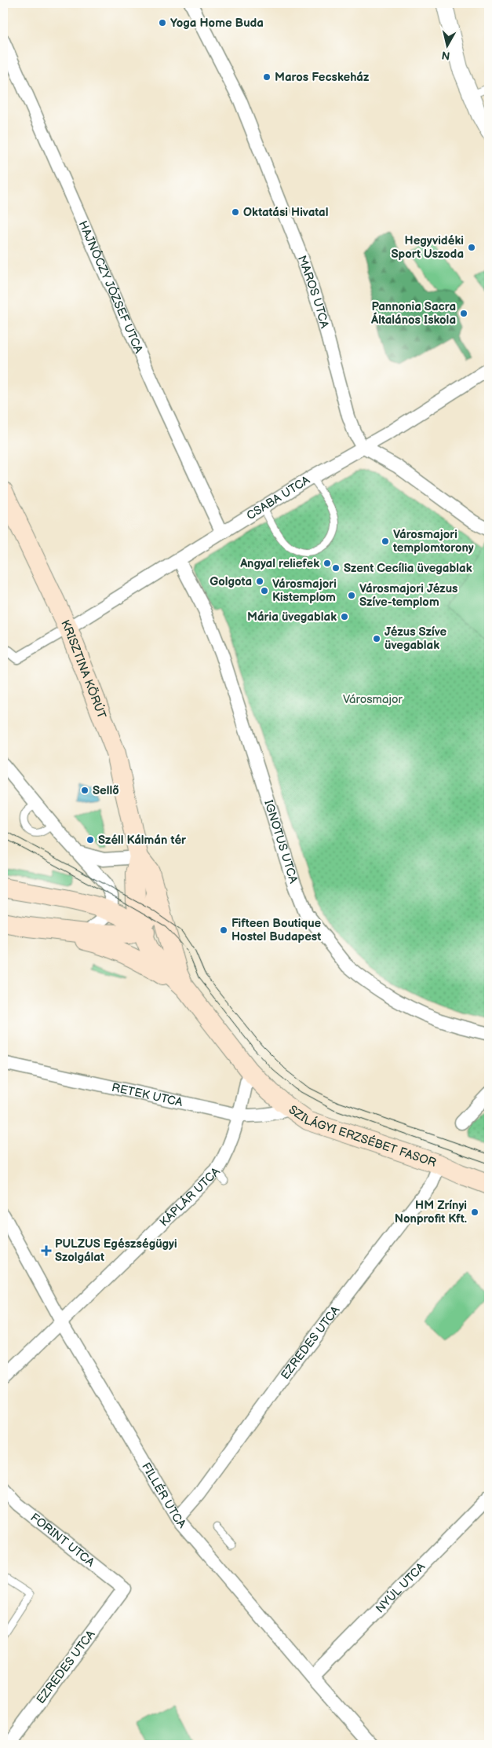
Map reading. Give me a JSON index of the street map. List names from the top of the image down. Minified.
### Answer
{"streets":{"main road":["KRISZTINA KÖRÚT","SZILÁGYI ERZSÉBET FASOR"],"street":["HAJNÓCZY JÓZSEF UTCA","MAROS UTCA","CSABA UTCA","IGNOTUS UTCA","RETEK UTCA","KÁPLÁR UTCA","EZREDES UTCA","FILLÉR UTCA","FORINT UTCA","NYÚL UTCA"]},"crossings":[["HAJNÓCZY JÓZSEF UTCA","CSABA UTCA"],["MAROS UTCA","CSABA UTCA"],["CSABA UTCA","KRISZTINA KÖRÚT"],["CSABA UTCA","IGNOTUS UTCA"],["RETEK UTCA","SZILÁGYI ERZSÉBET FASOR"],["RETEK UTCA","KÁPLÁR UTCA"],["SZILÁGYI ERZSÉBET FASOR","KÁPLÁR UTCA"],["SZILÁGYI ERZSÉBET FASOR","EZREDES UTCA"],["KÁPLÁR UTCA","FILLÉR UTCA"],["EZREDES UTCA","FILLÉR UTCA"],["EZREDES UTCA","FORINT UTCA"],["FILLÉR UTCA","NYÚL UTCA"]],"parks":["Városmajor"],"places":{"other":["Yoga Home Buda","Maros Fecskeház","Oktatási Hivatal","Hegyvidéki Sport Uszoda","Pannonia Sacra Általános Iskola","Városmajori templomtorony","Angyal reliefek","Szent Cecília üvegablak","Golgota","Városmajori Kistemplom","Városmajori Jézus Szíve-templom","Mária üvegablak","Jézus Szíve üvegablak","Sellő","Széll Kálmán tér","Fifteen Boutique Hostel Budapest","HM Zrínyi Nonprofit Kft."],"health":["PULZUS Egészségügyi Szolgálat"]},"north":"bottom"}
